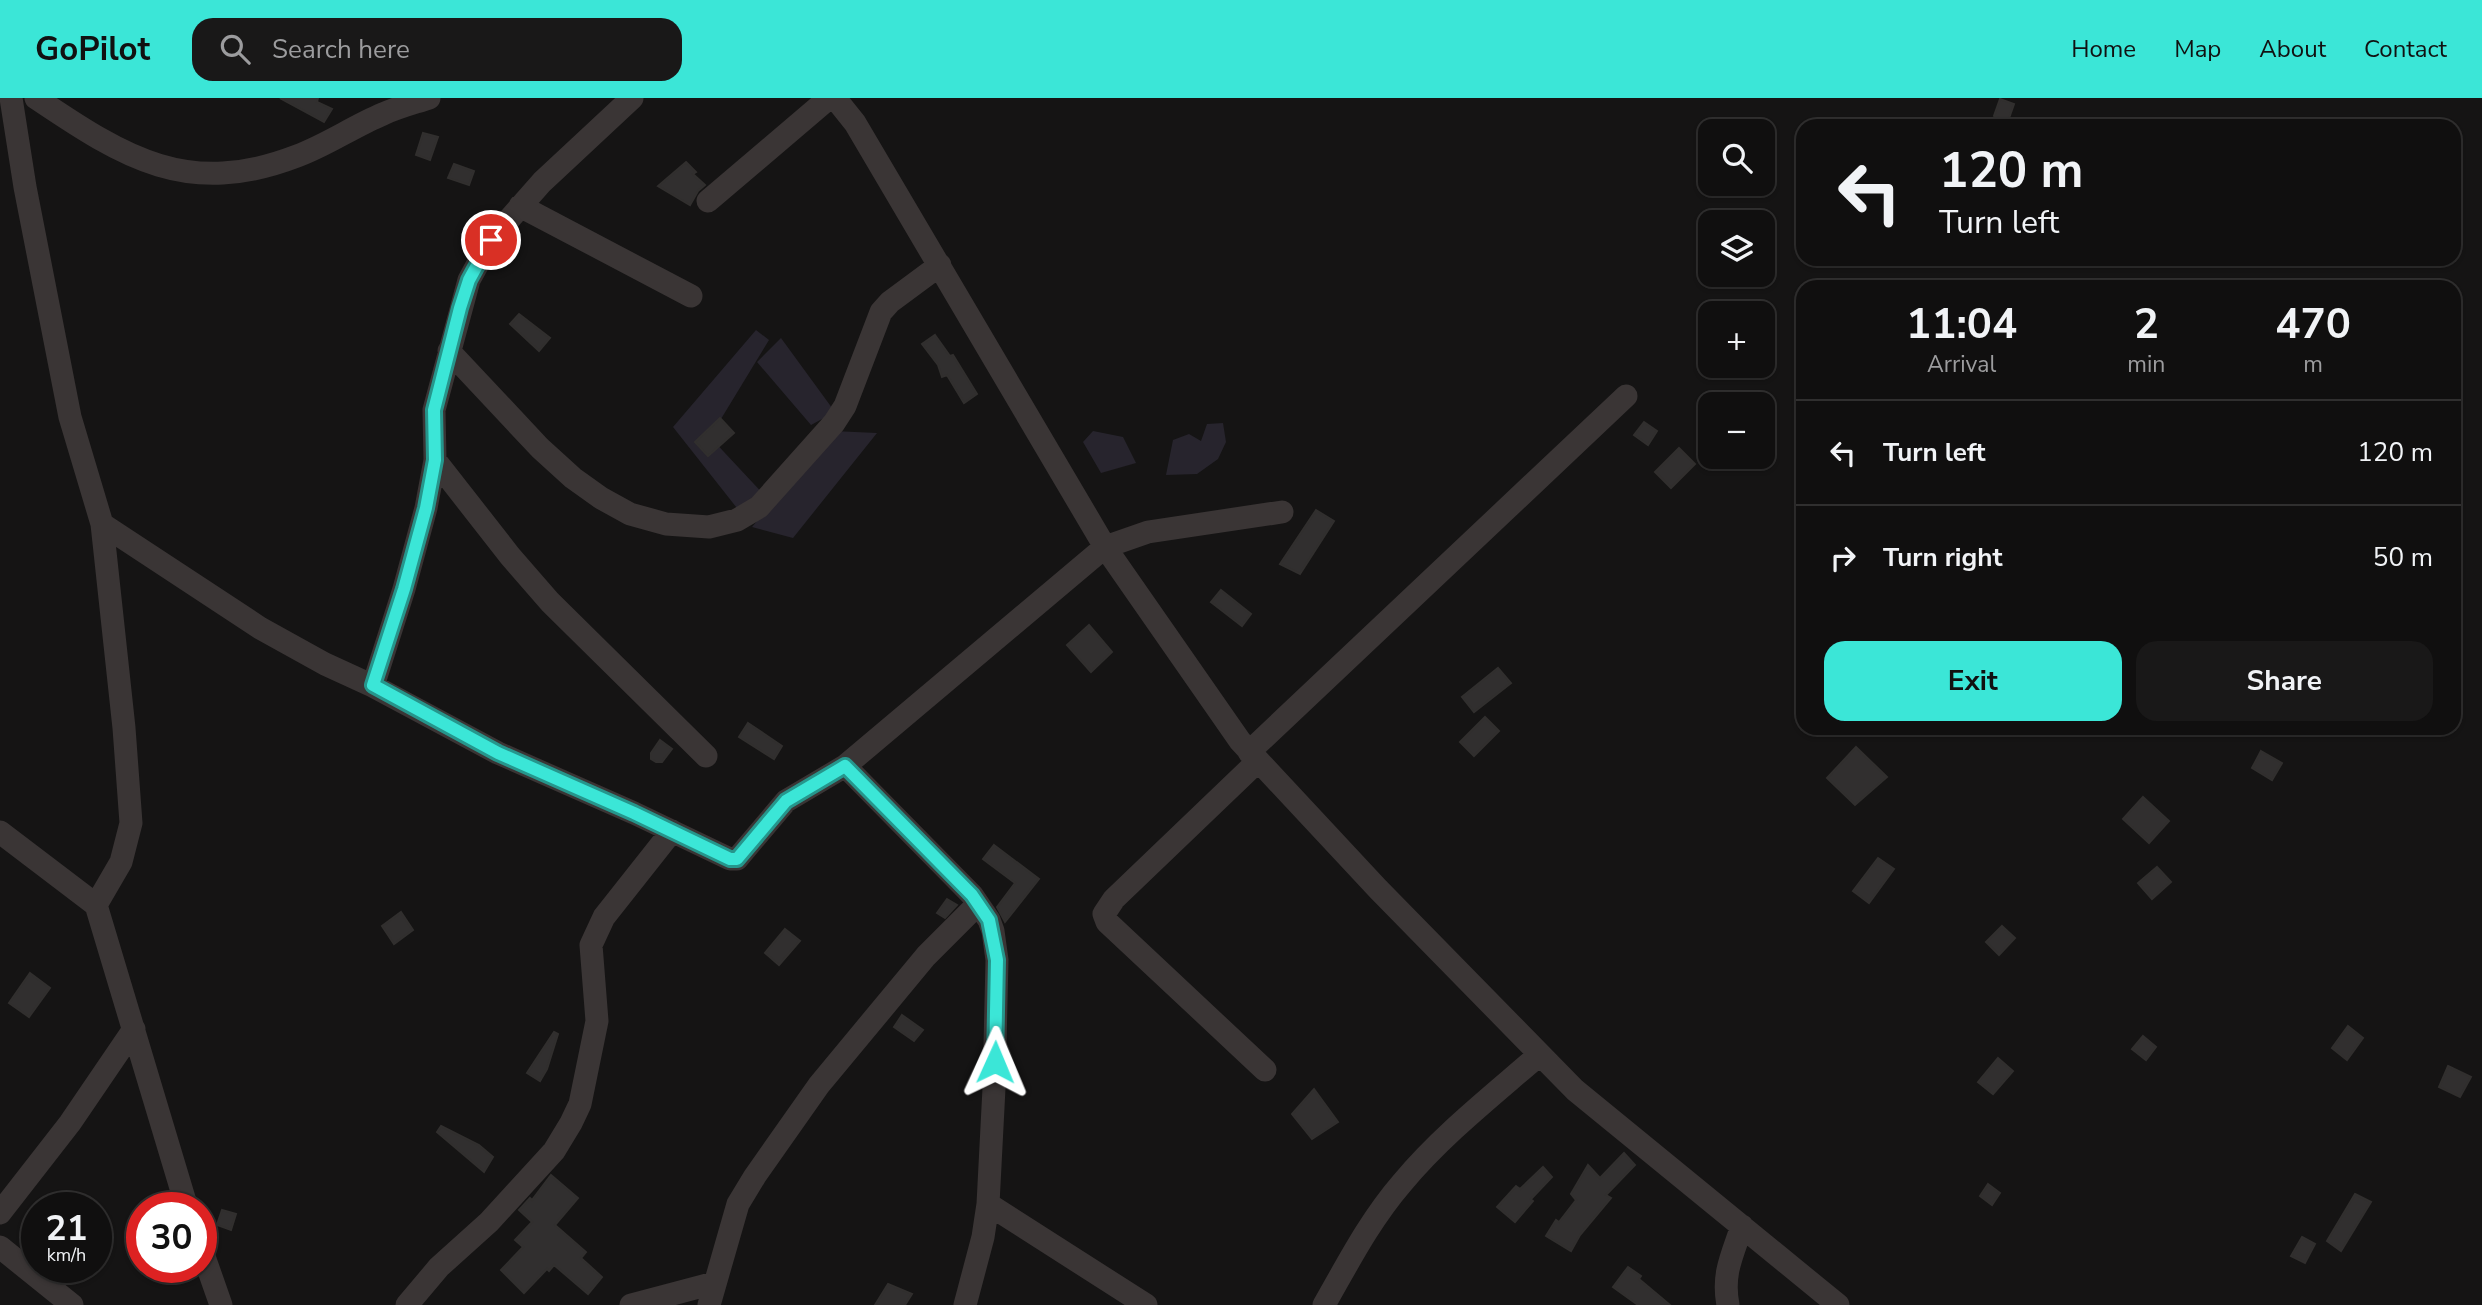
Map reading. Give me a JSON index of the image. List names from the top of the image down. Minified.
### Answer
{"page":{"header":"GoPilot","search":"Search here","nav":["Home","Map","About","Contact"],"map_buttons":["+","−"],"turn":["120 m","Turn left"],"eta":["11:04","Arrival","2","min","470","m"],"list":[{"name":"Turn left","value":"120 m"},{"name":"Turn right","value":"50 m"}],"buttons":["Exit","Share"],"speed":"21 km/h","limit":"30"}}
